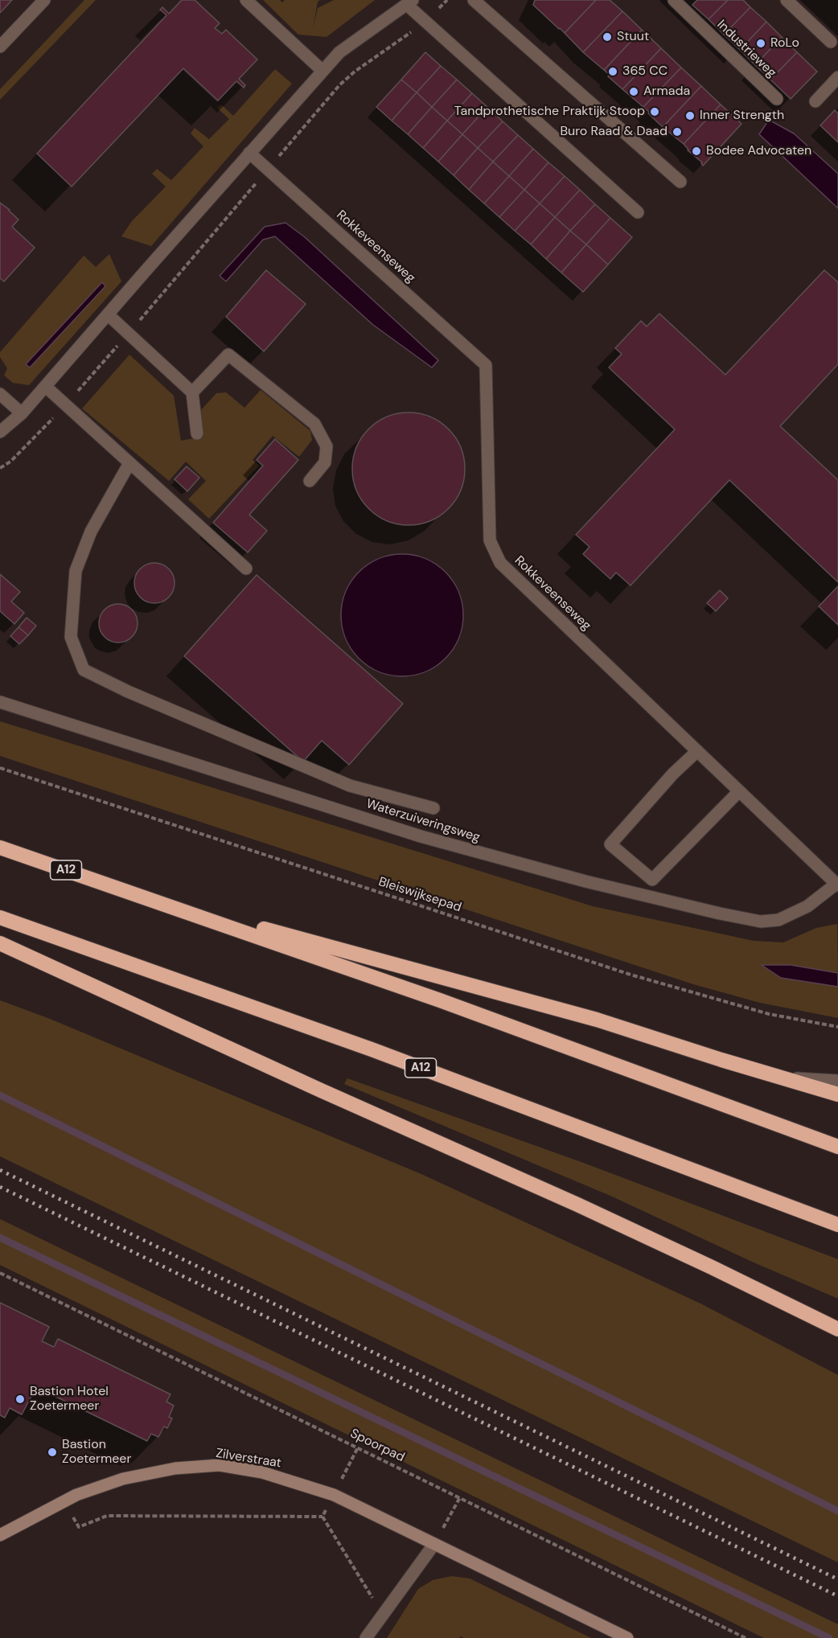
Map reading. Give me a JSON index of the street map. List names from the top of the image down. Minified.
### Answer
{"streets":{"highway":["A12"],"street":["Industrieweg","Rokkeveenseweg","Waterzuiveringsweg","Zilverstraat"],"path":["Bleiswijksepad","Spoorpad"]},"crossings":[["Rokkeveenseweg","Waterzuiveringsweg"]],"places":["Stuut","RoLo","365 CC","Armada","Tandprothetische Praktijk Stoop","Inner Strength","Buro Raad & Daad","Bodee Advocaten","Bastion Hotel Zoetermeer","Bastion Zoetermeer"]}
